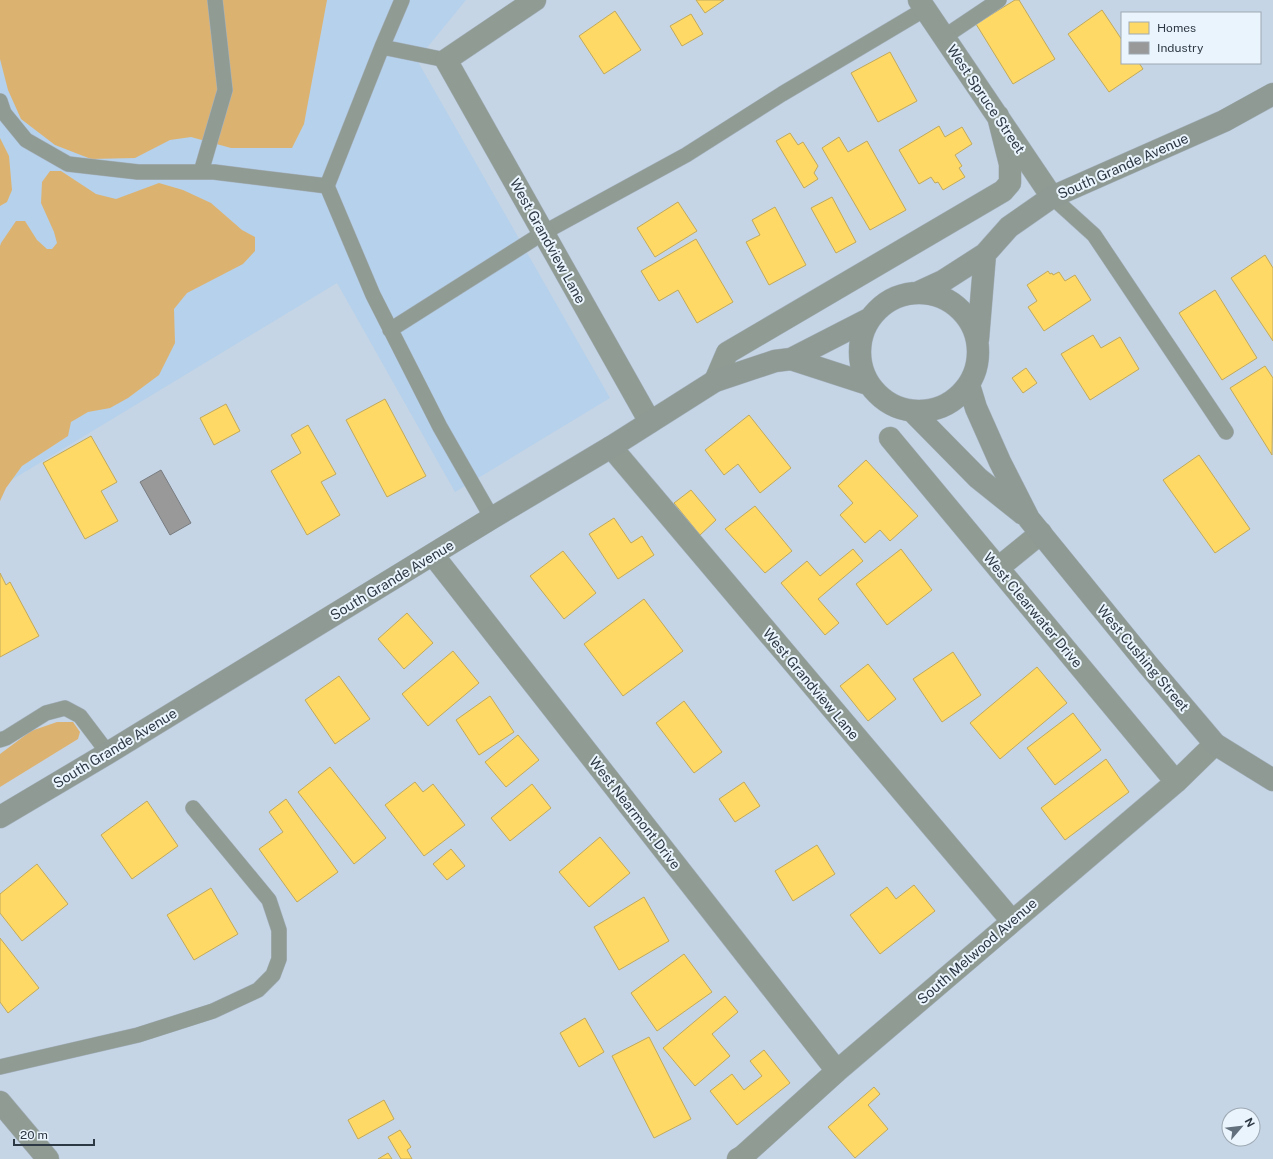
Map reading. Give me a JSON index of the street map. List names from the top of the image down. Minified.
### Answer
{"streets":{"main road":["South Grande Avenue","West Cushing Street"],"street":["West Spruce Street","West Grandview Lane","West Clearwater Drive","West Nearmont Drive","South Melwood Avenue"]},"crossings":[["West Spruce Street","South Grande Avenue"],["South Grande Avenue","West Grandview Lane"],["South Grande Avenue","West Cushing Street"],["South Grande Avenue","West Nearmont Drive"],["West Grandview Lane","South Melwood Avenue"],["West Clearwater Drive","South Melwood Avenue"],["West Cushing Street","South Melwood Avenue"],["West Nearmont Drive","South Melwood Avenue"]],"legend":["Homes","Industry"],"scale_bar":"20 m","north":"top right"}
